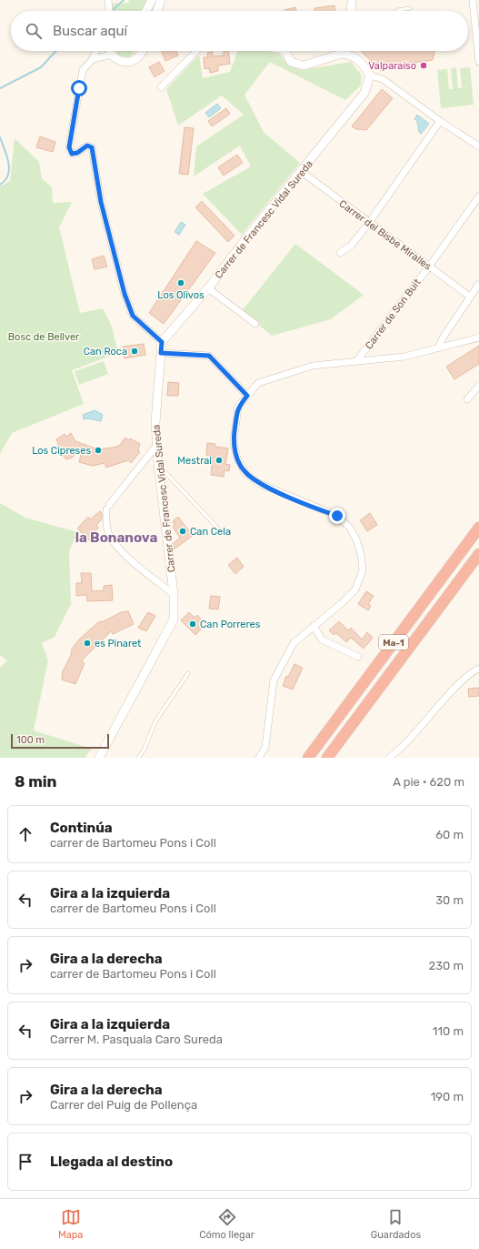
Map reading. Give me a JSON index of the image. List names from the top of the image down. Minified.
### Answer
{"streets":{"highway":["Ma-1"],"street":["Carrer de Francesc Vidal Sureda","Carrer del Bisbe Miralles","Carrer de Son Buit"]},"crossings":[["Carrer de Francesc Vidal Sureda","Carrer del Bisbe Miralles"],["Carrer del Bisbe Miralles","Carrer de Son Buit"]],"districts":["la Bonanova"],"parks":["Bosc de Bellver"],"places":["Valparaíso","Los Olivos","Can Roca","Los Cipreses","Mestral","Can Cela","Can Porreres","es Pinaret"],"scale_bar":"100 m","page":{"search":"Buscar aquí","scale":"100 m","heading":["8 min","A pie · 620 m"],"list":[["Continúa","carrer de Bartomeu Pons i Coll","60 m"],["Gira a la izquierda","carrer de Bartomeu Pons i Coll","30 m"],["Gira a la derecha","carrer de Bartomeu Pons i Coll","230 m"],["Gira a la izquierda","Carrer M. Pasquala Caro Sureda","110 m"],["Gira a la derecha","Carrer del Puig de Pollença","190 m"],"Llegada al destino"],"nav":["Mapa","Cómo llegar","Guardados"]}}
